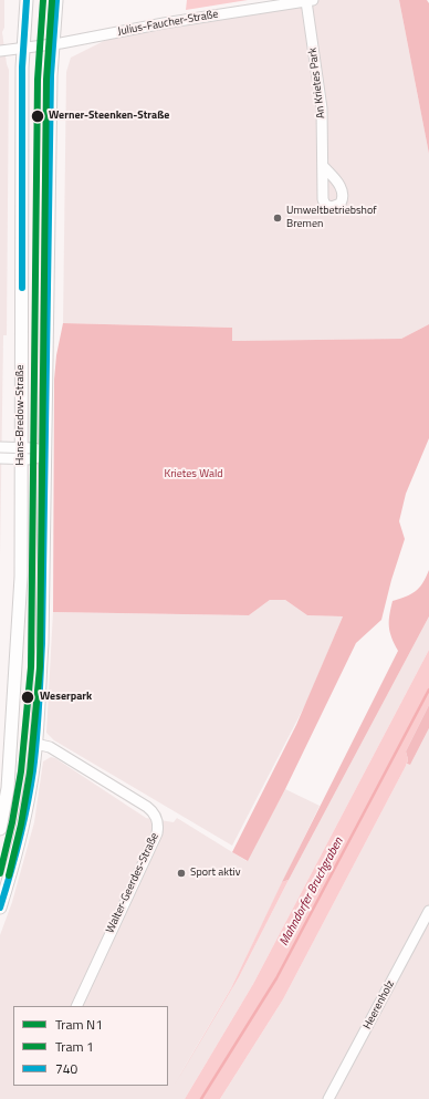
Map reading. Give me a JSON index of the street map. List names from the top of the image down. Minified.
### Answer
{"streets":{"main road":["Hans-Bredow-Straße"],"street":["Julius-Faucher-Straße","An Krietes Park","Walter-Geerdes-Straße","Heerenholz"]},"crossings":[["Julius-Faucher-Straße","An Krietes Park"],["Julius-Faucher-Straße","Hans-Bredow-Straße"]],"water":["Mahndorfer Bruchgraben"],"parks":["Krietes Wald"],"places":["Werner-Steenken-Straße","Umweltbetriebshof Bremen","Weserpark","Sport aktiv"],"lines":["tram line N1","transit line 740","tram line 1"],"legend":["Tram N1","Tram 1","740"]}
